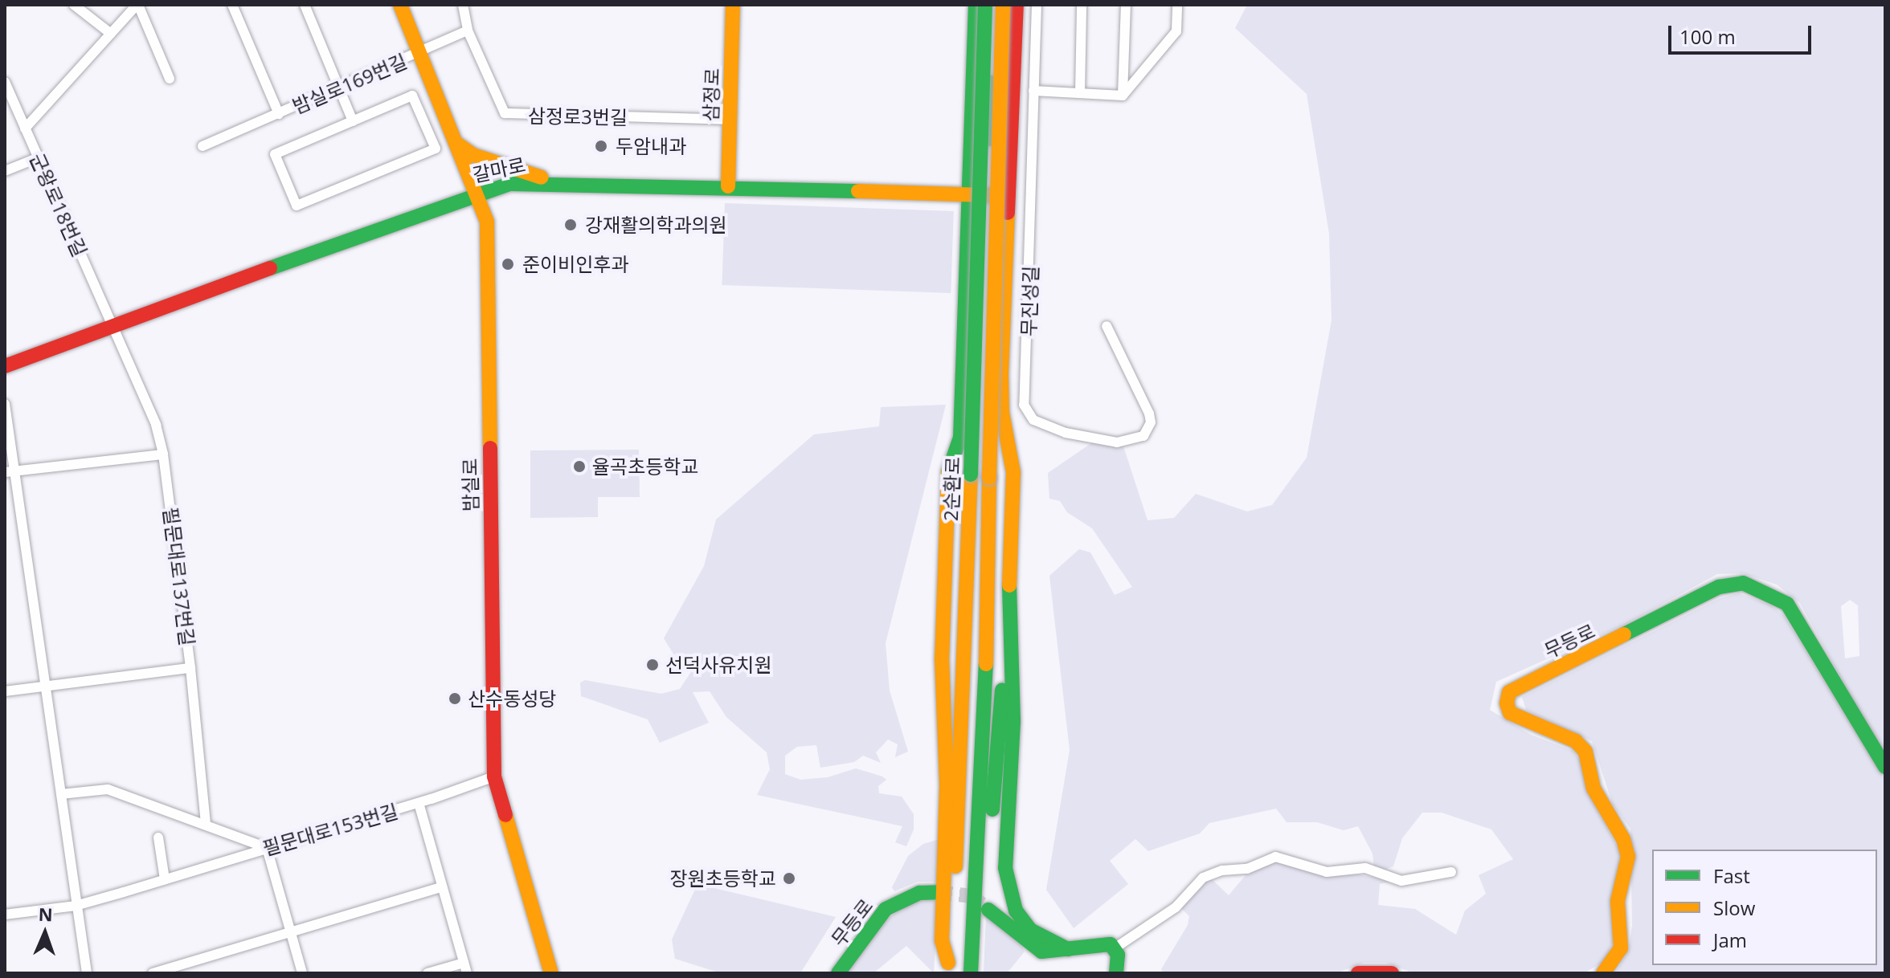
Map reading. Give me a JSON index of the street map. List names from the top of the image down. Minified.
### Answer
{"streets":{"main road":["삼정로","갈마로","밤실로","2순환로","무등로"],"street":["밤실로169번길","삼정로3번길","군왕로18번길","무진성길","필문대로137번길","필문대로153번길"]},"crossings":[["밤실로169번길","삼정로3번길"],["밤실로169번길","밤실로"],["삼정로","삼정로3번길"],["삼정로","갈마로"],["갈마로","군왕로18번길"],["갈마로","무진성길"],["갈마로","밤실로"],["군왕로18번길","필문대로137번길"],["밤실로","필문대로153번길"]],"places":["두암내과","강재활의학과의원","준이비인후과","율곡초등학교","선덕사유치원","산수동성당","장원초등학교"],"legend":["Fast","Slow","Jam"],"scale_bar":"100 m","north":"top"}
